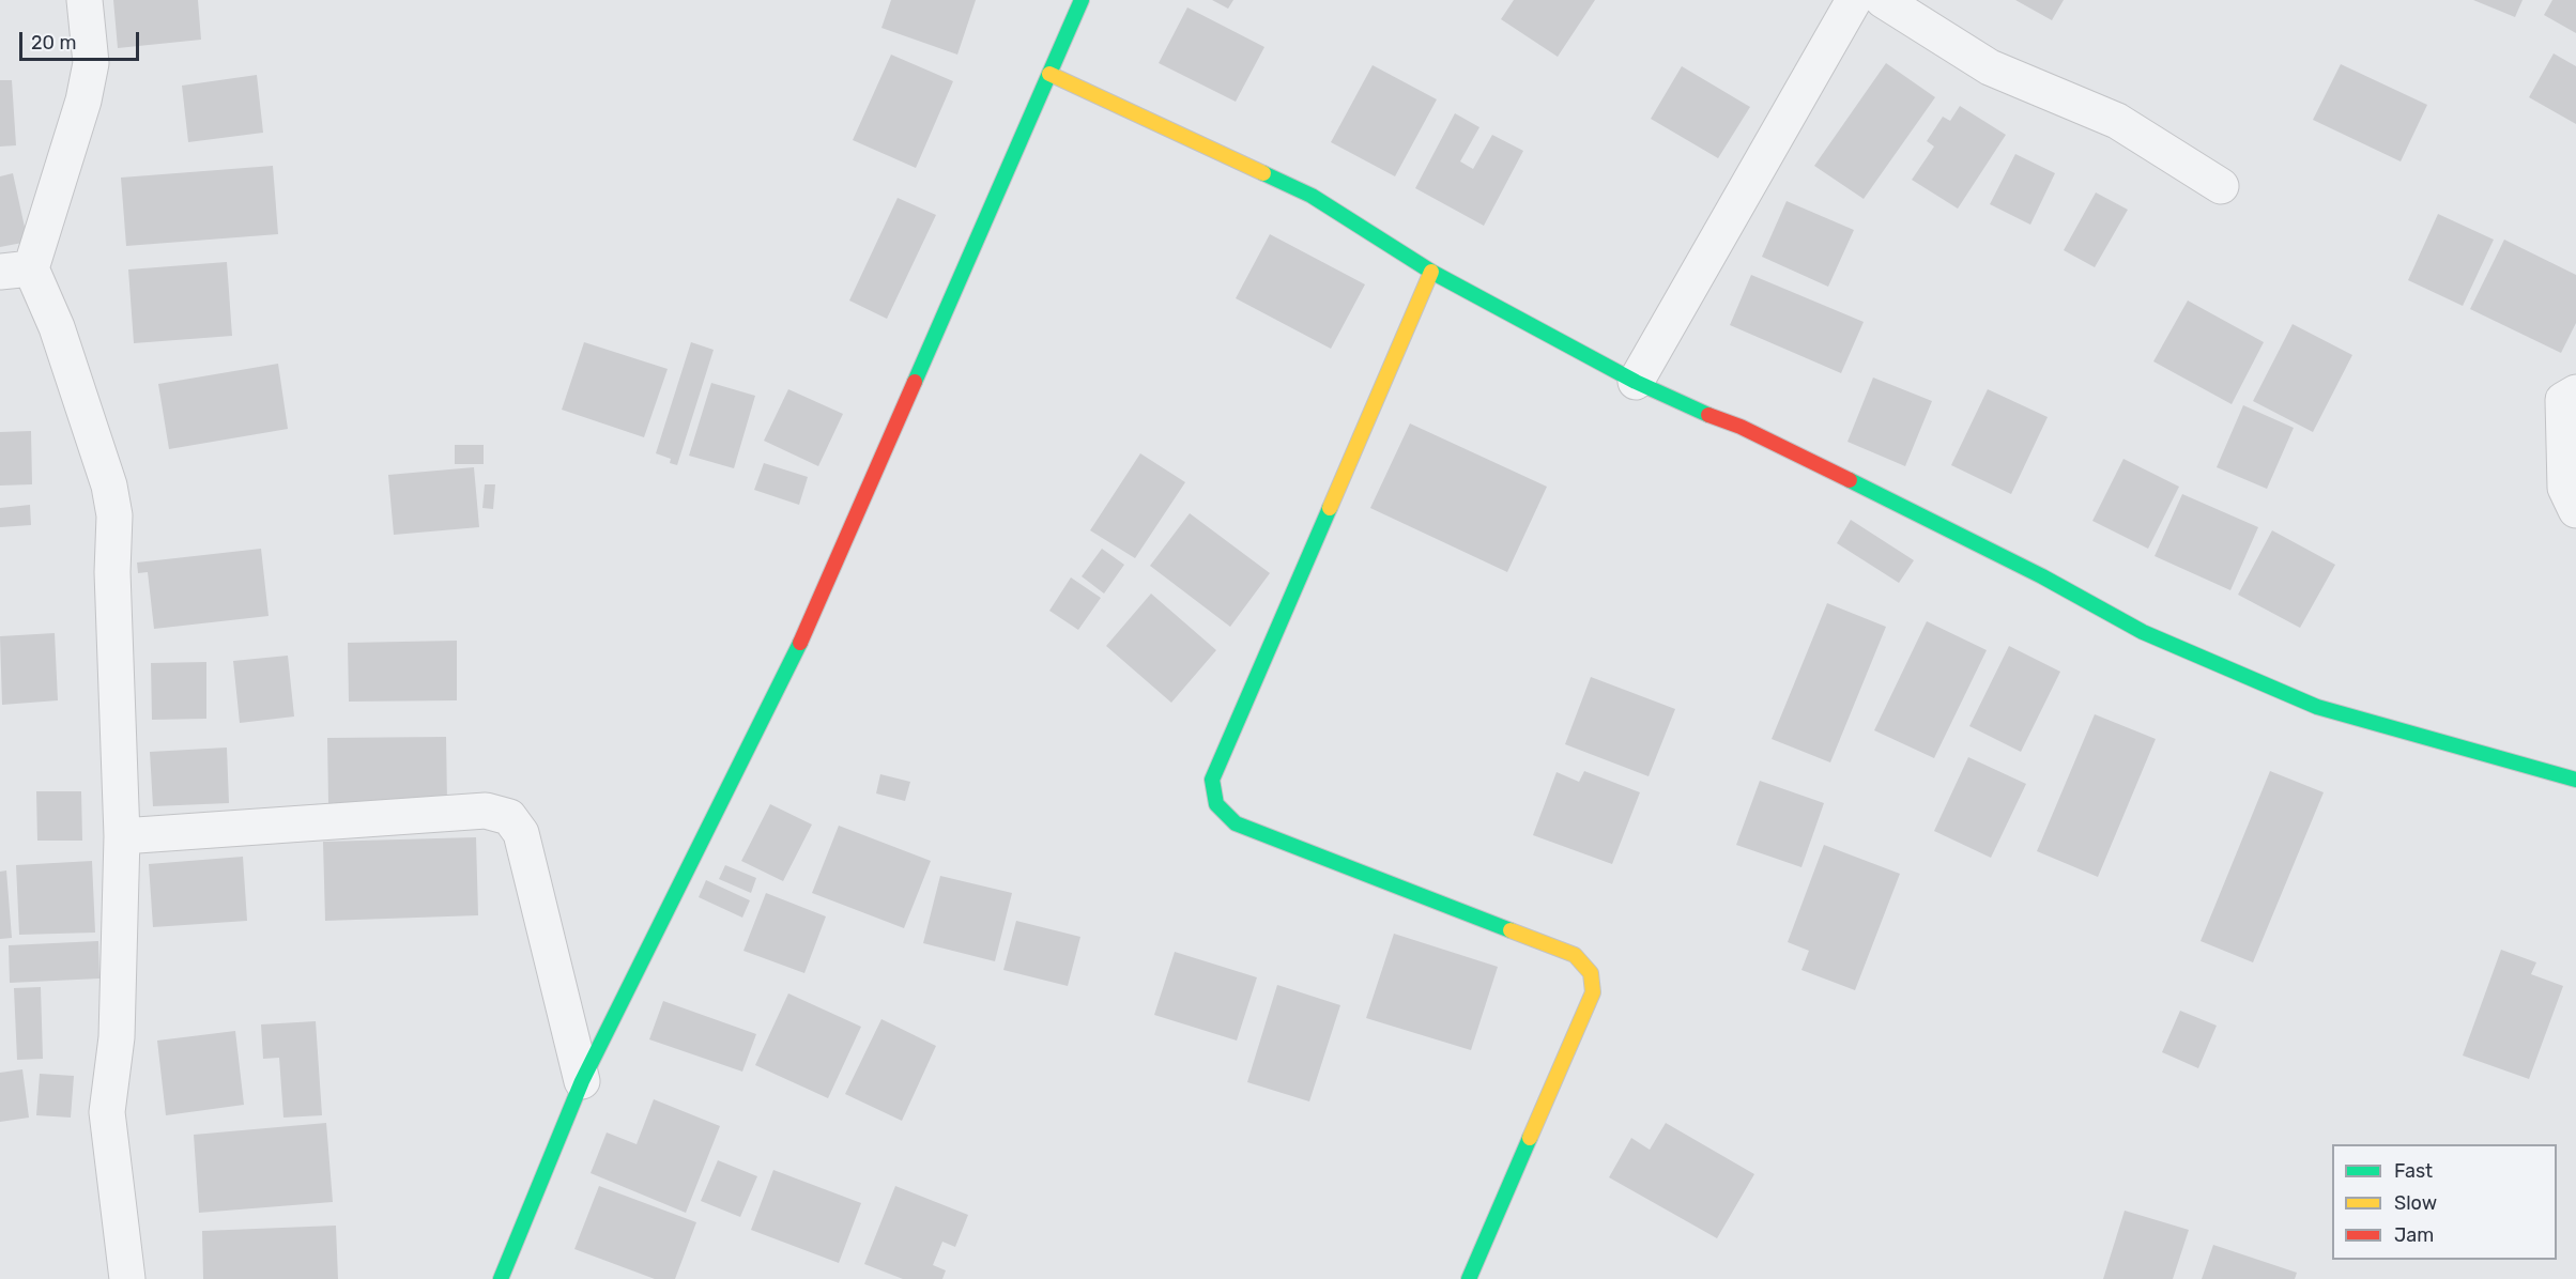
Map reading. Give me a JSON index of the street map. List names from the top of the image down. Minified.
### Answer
{"legend":["Fast","Slow","Jam"],"scale_bar":"20 m"}
